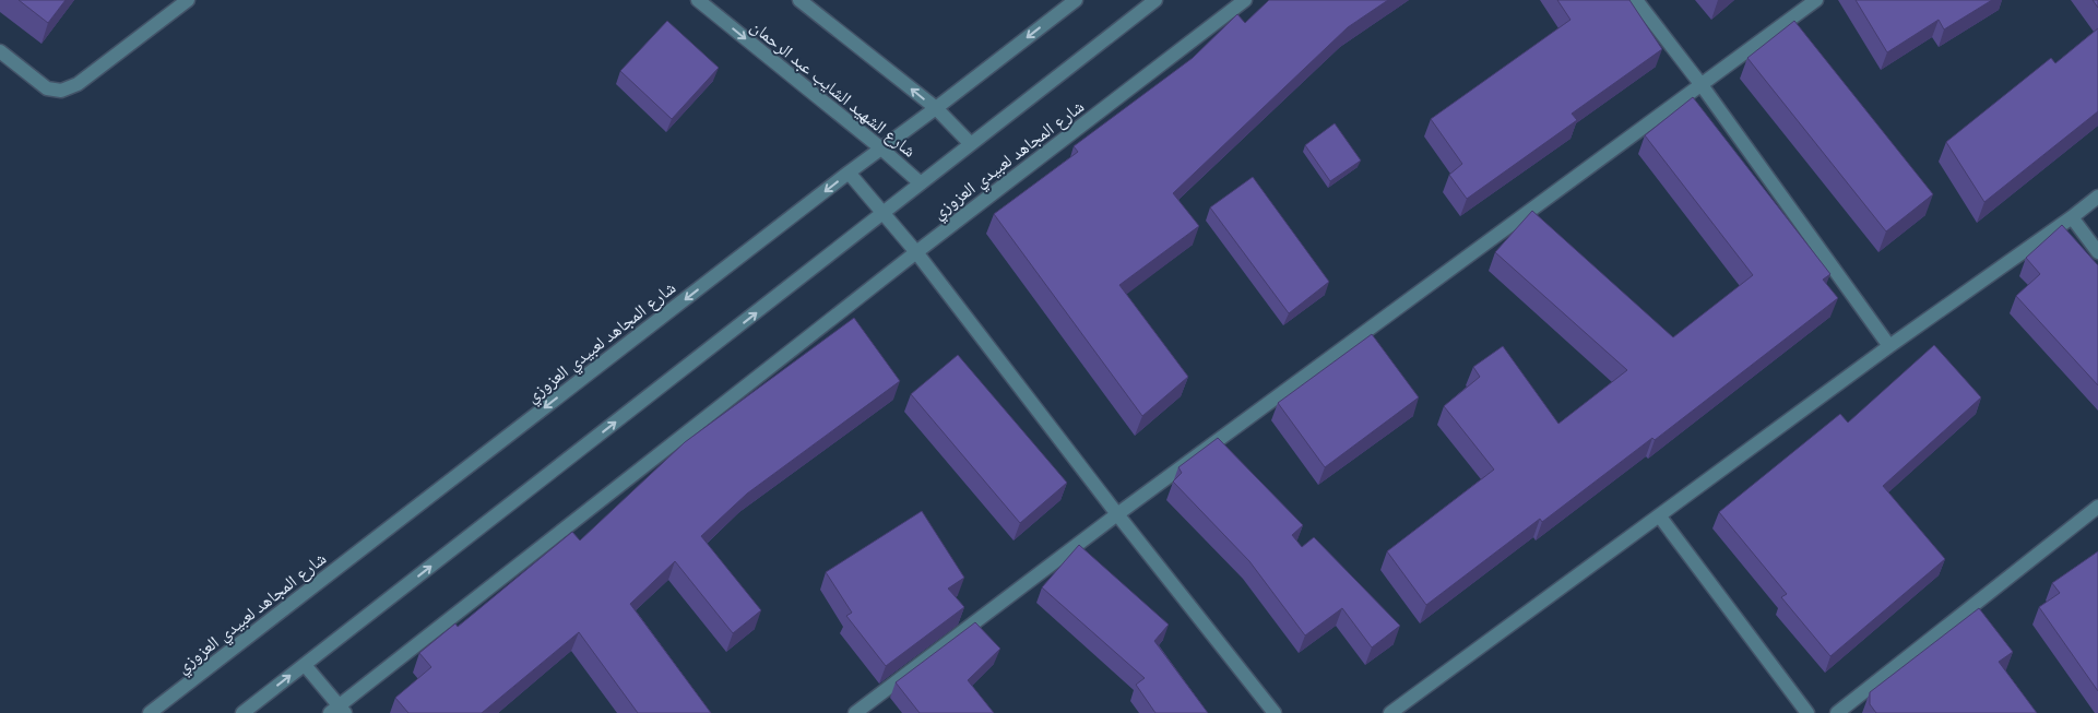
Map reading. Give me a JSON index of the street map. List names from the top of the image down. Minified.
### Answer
{"streets":{"street":["شارع الشهيد الشايب عبد الرحمان","شارع المجاهد لعبيدي العزوزي"]},"crossings":[["شارع الشهيد الشايب عبد الرحمان","شارع المجاهد لعبيدي العزوزي"]]}
